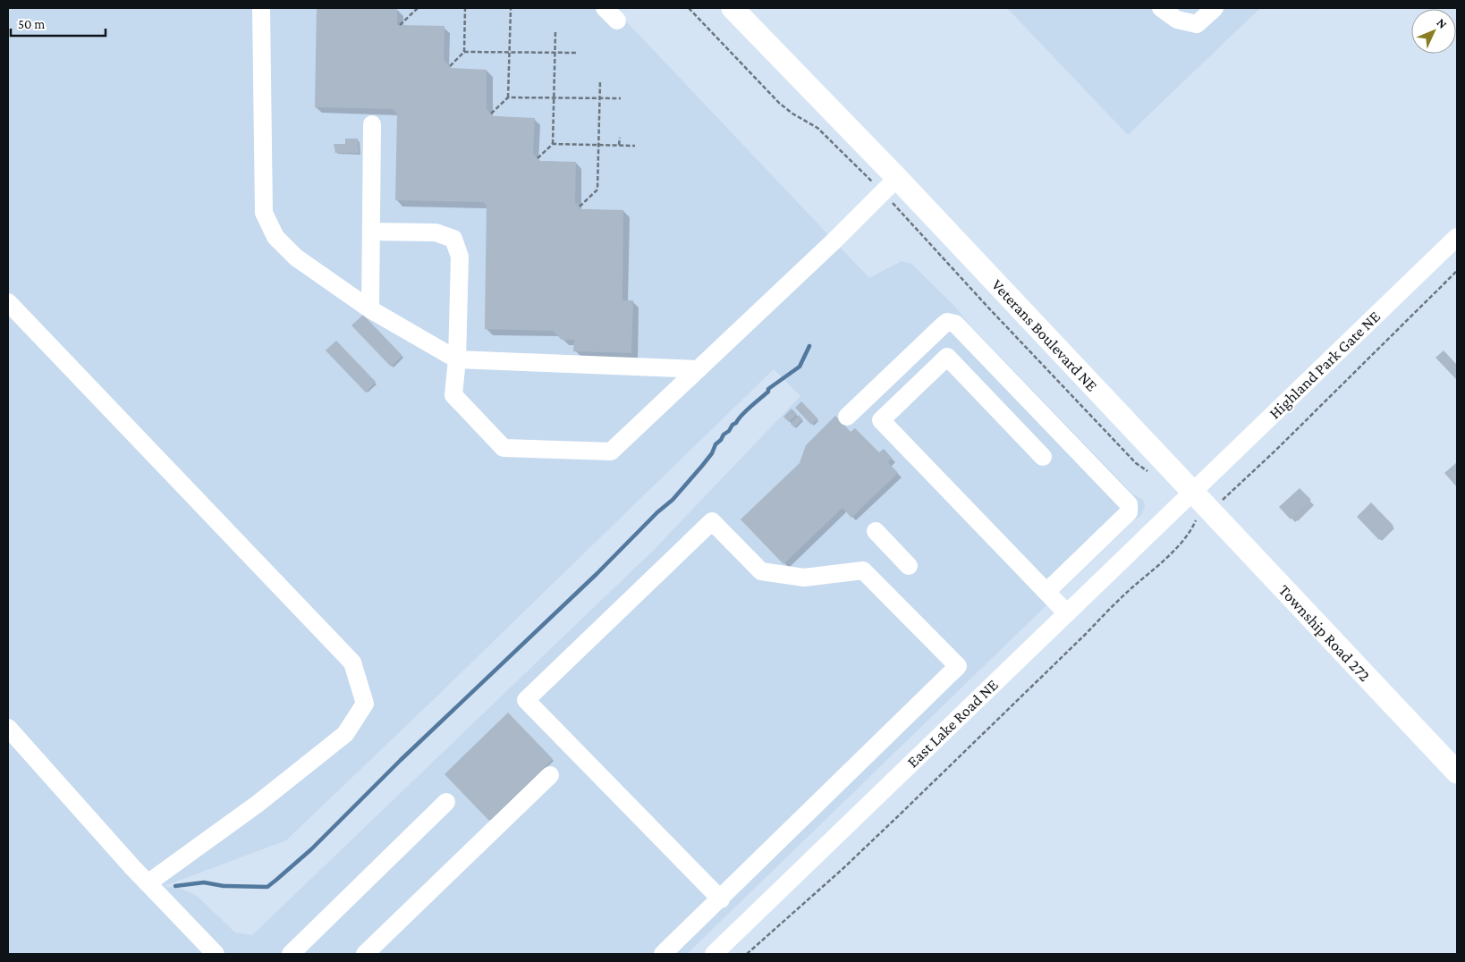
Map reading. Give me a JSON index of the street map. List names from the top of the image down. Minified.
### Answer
{"streets":{"main road":["Veterans Boulevard NE","Township Road 272"],"street":["Highland Park Gate NE","East Lake Road NE"]},"crossings":[["Veterans Boulevard NE","Highland Park Gate NE"],["Veterans Boulevard NE","Township Road 272"],["Veterans Boulevard NE","East Lake Road NE"],["Highland Park Gate NE","Township Road 272"],["Highland Park Gate NE","East Lake Road NE"],["Township Road 272","East Lake Road NE"]],"scale_bar":"50 m","north":"top right"}
